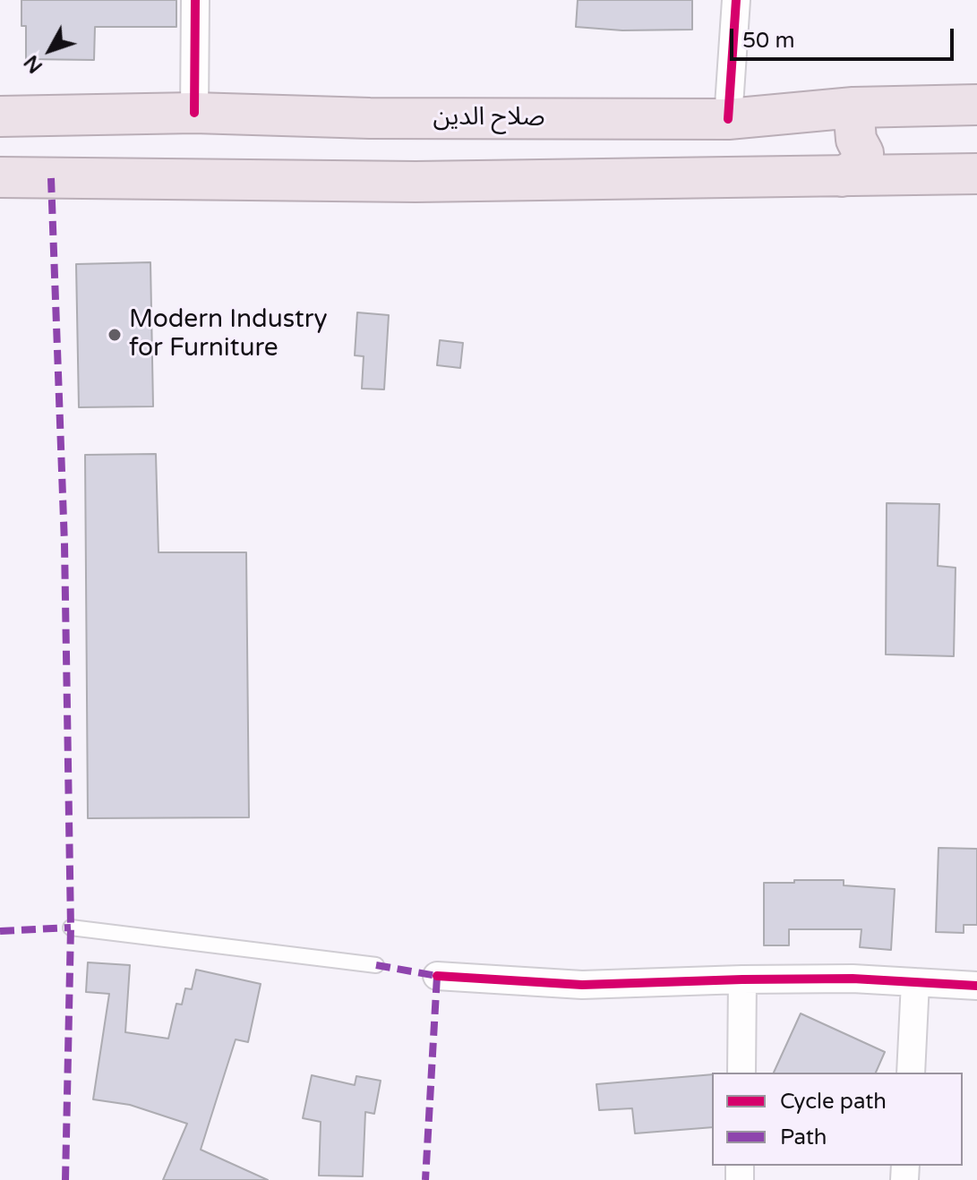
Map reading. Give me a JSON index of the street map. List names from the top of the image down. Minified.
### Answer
{"streets":{"highway":["صلاح الدين"]},"places":["Modern Industry for Furniture"],"legend":["Cycle path","Path"],"scale_bar":"50 m","north":"bottom left"}
